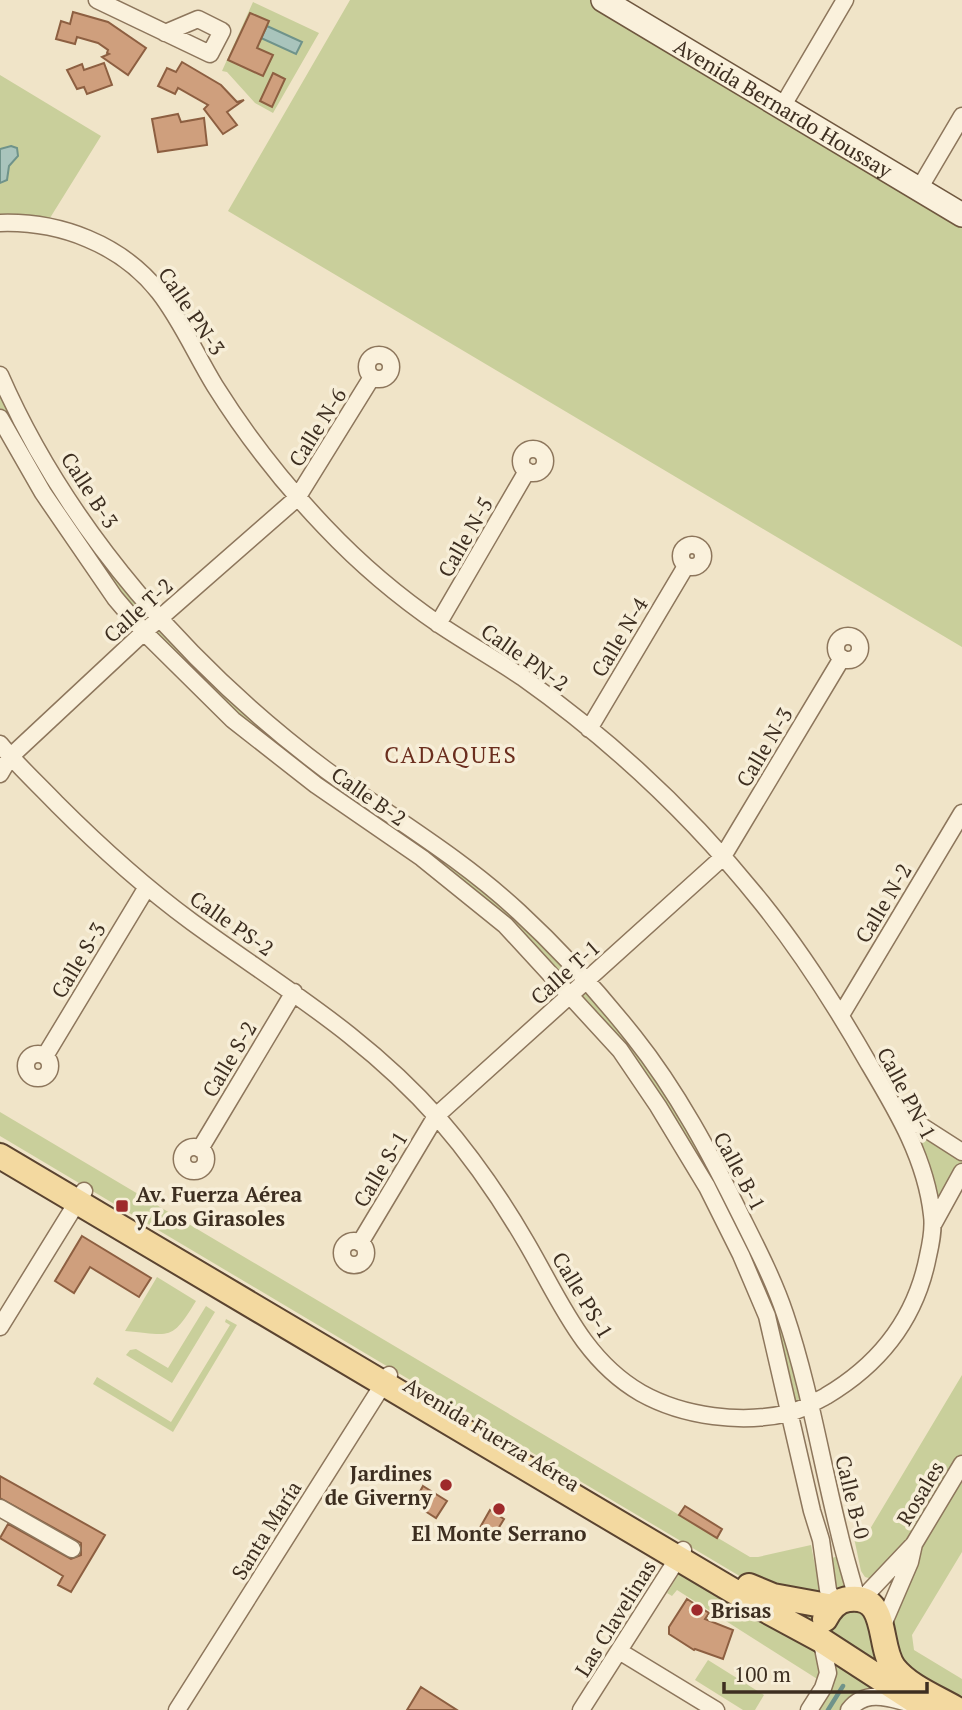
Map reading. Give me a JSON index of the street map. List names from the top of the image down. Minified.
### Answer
{"streets":{"main road":["Avenida Bernardo Houssay","Avenida Fuerza Aérea"],"street":["Calle PN-3","Calle N-6","Calle B-3","Calle N-5","Calle T-2","Calle N-4","Calle PN-2","Calle N-3","Calle B-2","Calle N-2","Calle PS-2","Calle S-3","Calle T-1","Calle S-2","Calle PN-1","Calle S-1","Calle B-1","Calle PS-1","Rosales","Calle B-0","Santa María","Las Clavelinas"]},"crossings":[["Calle PN-3","Calle N-6"],["Calle PN-3","Calle T-2"],["Calle PN-3","Calle PN-2"],["Calle N-6","Calle T-2"],["Calle N-6","Calle PN-2"],["Calle B-3","Calle T-2"],["Calle B-3","Calle B-2"],["Calle N-5","Calle PN-2"],["Calle T-2","Calle PN-2"],["Calle T-2","Calle B-2"],["Calle T-2","Calle PS-2"],["Calle N-4","Calle PN-2"],["Calle PN-2","Calle N-3"],["Calle PN-2","Calle T-1"],["Calle PN-2","Calle PN-1"],["Calle N-3","Calle T-1"],["Calle N-3","Calle PN-1"],["Calle B-2","Calle T-1"],["Calle B-2","Calle B-1"],["Calle N-2","Calle PN-1"],["Calle PS-2","Calle S-3"],["Calle PS-2","Calle T-1"],["Calle PS-2","Calle S-2"],["Calle PS-2","Calle S-1"],["Calle PS-2","Calle PS-1"],["Calle T-1","Calle PN-1"],["Calle T-1","Calle S-1"],["Calle T-1","Calle B-1"],["Calle T-1","Calle PS-1"],["Calle PN-1","Calle B-1"],["Calle PN-1","Calle PS-1"],["Calle PN-1","Calle B-0"],["Calle S-1","Calle PS-1"],["Calle B-1","Calle PS-1"],["Calle B-1","Calle B-0"],["Calle PS-1","Calle B-0"],["Avenida Fuerza Aérea","Rosales"],["Avenida Fuerza Aérea","Calle B-0"],["Avenida Fuerza Aérea","Santa María"],["Avenida Fuerza Aérea","Las Clavelinas"],["Rosales","Calle B-0"]],"districts":["CADAQUES"],"places":{"transit":["Av. Fuerza Aérea y Los Girasoles"],"other":["Jardines de Giverny","El Monte Serrano","Brisas"]},"scale_bar":"100 m"}
